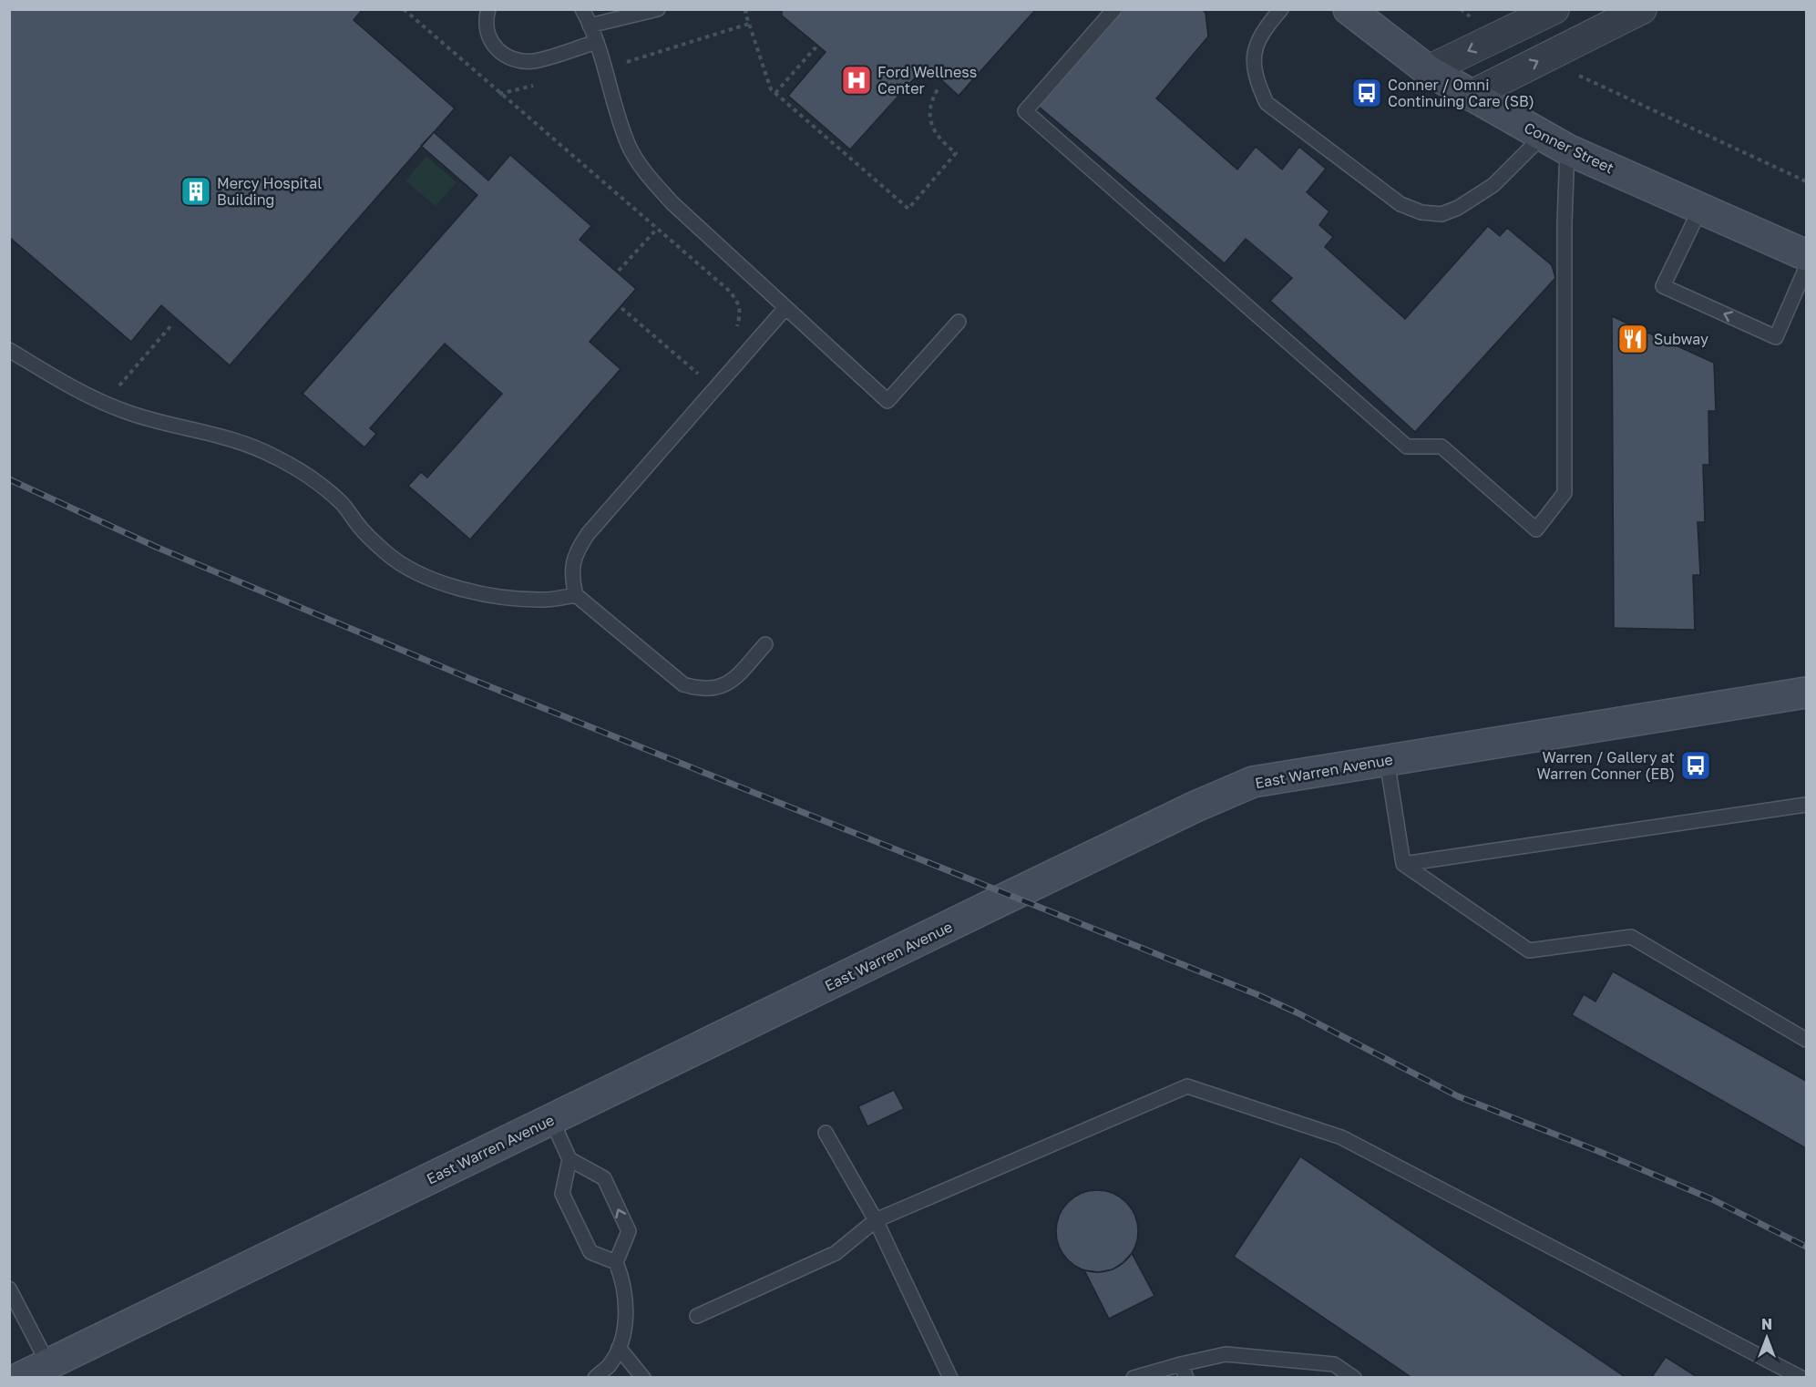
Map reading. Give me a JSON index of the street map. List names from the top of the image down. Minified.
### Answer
{"streets":{"main road":["Conner Street","East Warren Avenue"]},"places":{"hospital":["Ford Wellness Center"],"bus stop":["Conner / Omni Continuing Care (SB)","Warren / Gallery at Warren Conner (EB)"],"building":["Mercy Hospital Building"],"restaurant":["Subway"]},"north":"top"}
